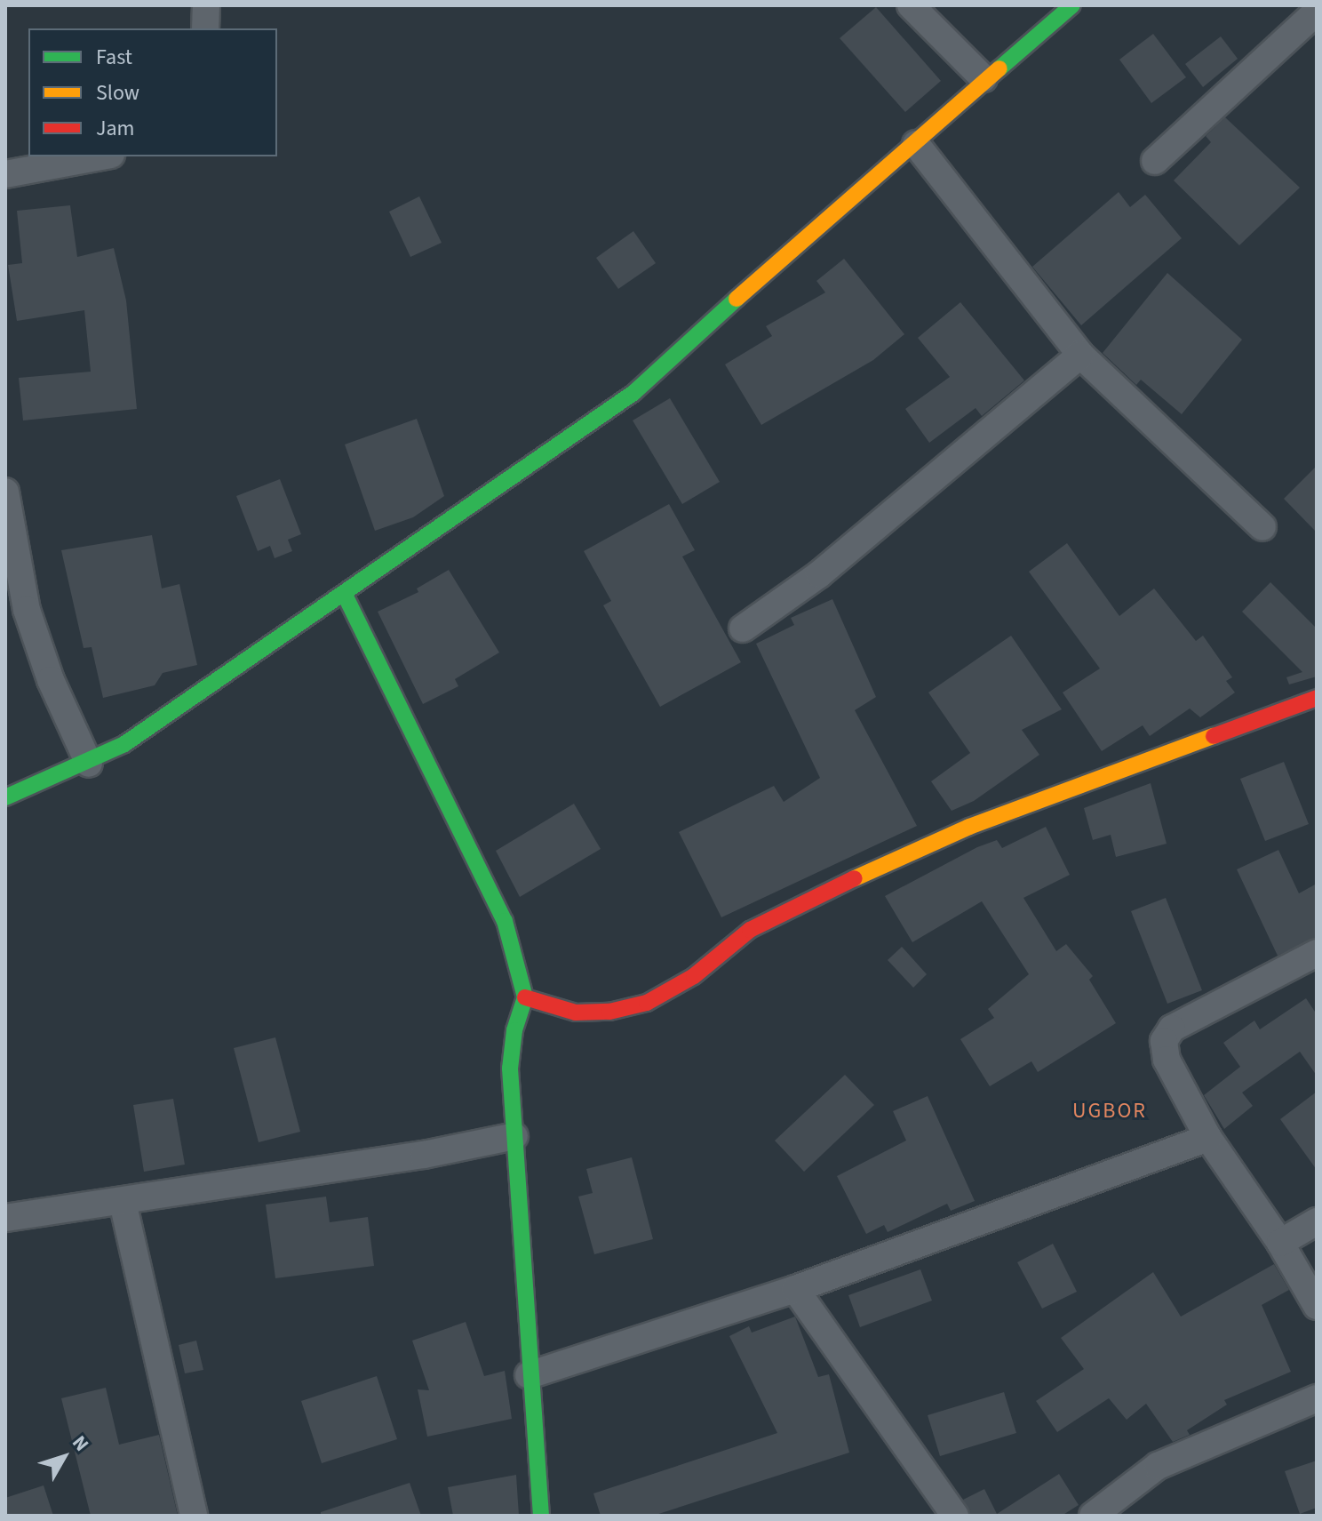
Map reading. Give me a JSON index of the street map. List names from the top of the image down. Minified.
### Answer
{"districts":["UGBOR"],"legend":["Fast","Slow","Jam"],"north":"top right"}
